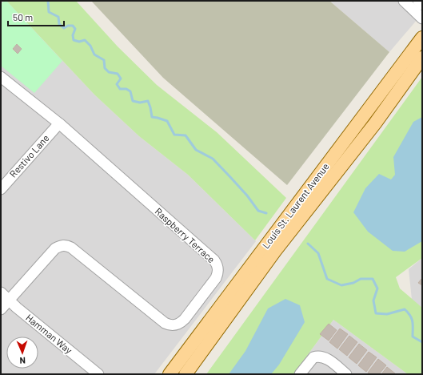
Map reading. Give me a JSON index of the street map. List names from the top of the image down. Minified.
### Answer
{"streets":{"main road":["Louis St. Laurent Avenue"],"street":["Restivo Lane","Raspberry Terrace","Hamman Way"]},"crossings":[["Restivo Lane","Raspberry Terrace"],["Raspberry Terrace","Hamman Way"]],"scale_bar":"50 m","north":"bottom"}
